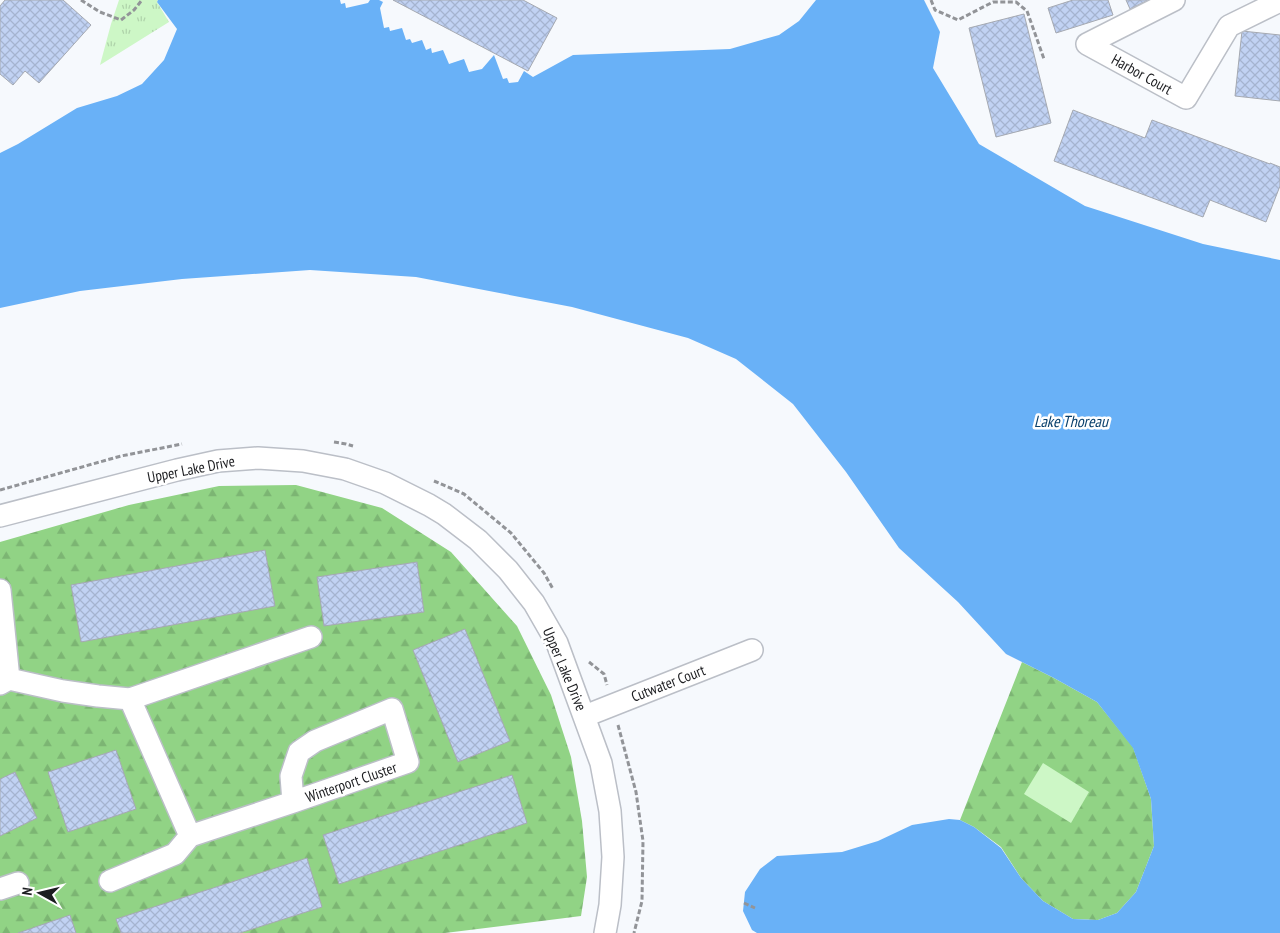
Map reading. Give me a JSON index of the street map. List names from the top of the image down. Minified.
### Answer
{"streets":{"street":["Harbor Court","Upper Lake Drive","Cutwater Court","Winterport Cluster"]},"crossings":[["Upper Lake Drive","Cutwater Court"]],"water":["Lake Thoreau"],"north":"left"}
